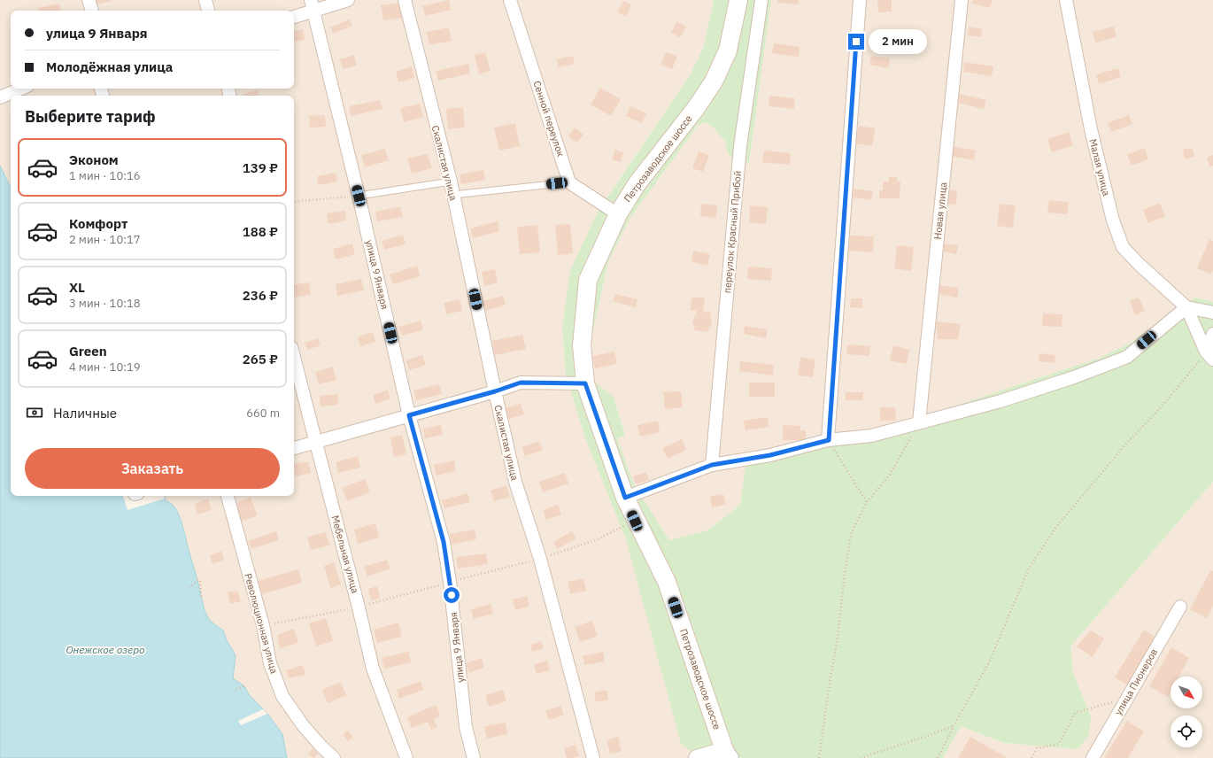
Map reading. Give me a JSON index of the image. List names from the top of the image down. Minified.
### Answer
{"streets":{"main road":["Петрозаводское шоссе"],"street":["Сенной переулок","Скалистая улица","Малая улица","Новая улица","переулок Красный Прибой","улица 9 Января","Мебельная улица","Революционная улица","улица Пионеров"]},"water":["Онежское озеро"],"north":"bottom right","page":{"banner":["улица 9 Января","Молодёжная улица"],"bubble":"2 мин","heading":"Выберите тариф","list":[{"name":"Эконом","note":"1 мин · 10:16","value":"139 ₽"},{"name":"Комфорт","note":"2 мин · 10:17","value":"188 ₽"},{"name":"XL","note":"3 мин · 10:18","value":"236 ₽"},{"name":"Green","note":"4 мин · 10:19","value":"265 ₽"}],"pay":["Наличные","660 m"],"buttons":"Заказать"}}
